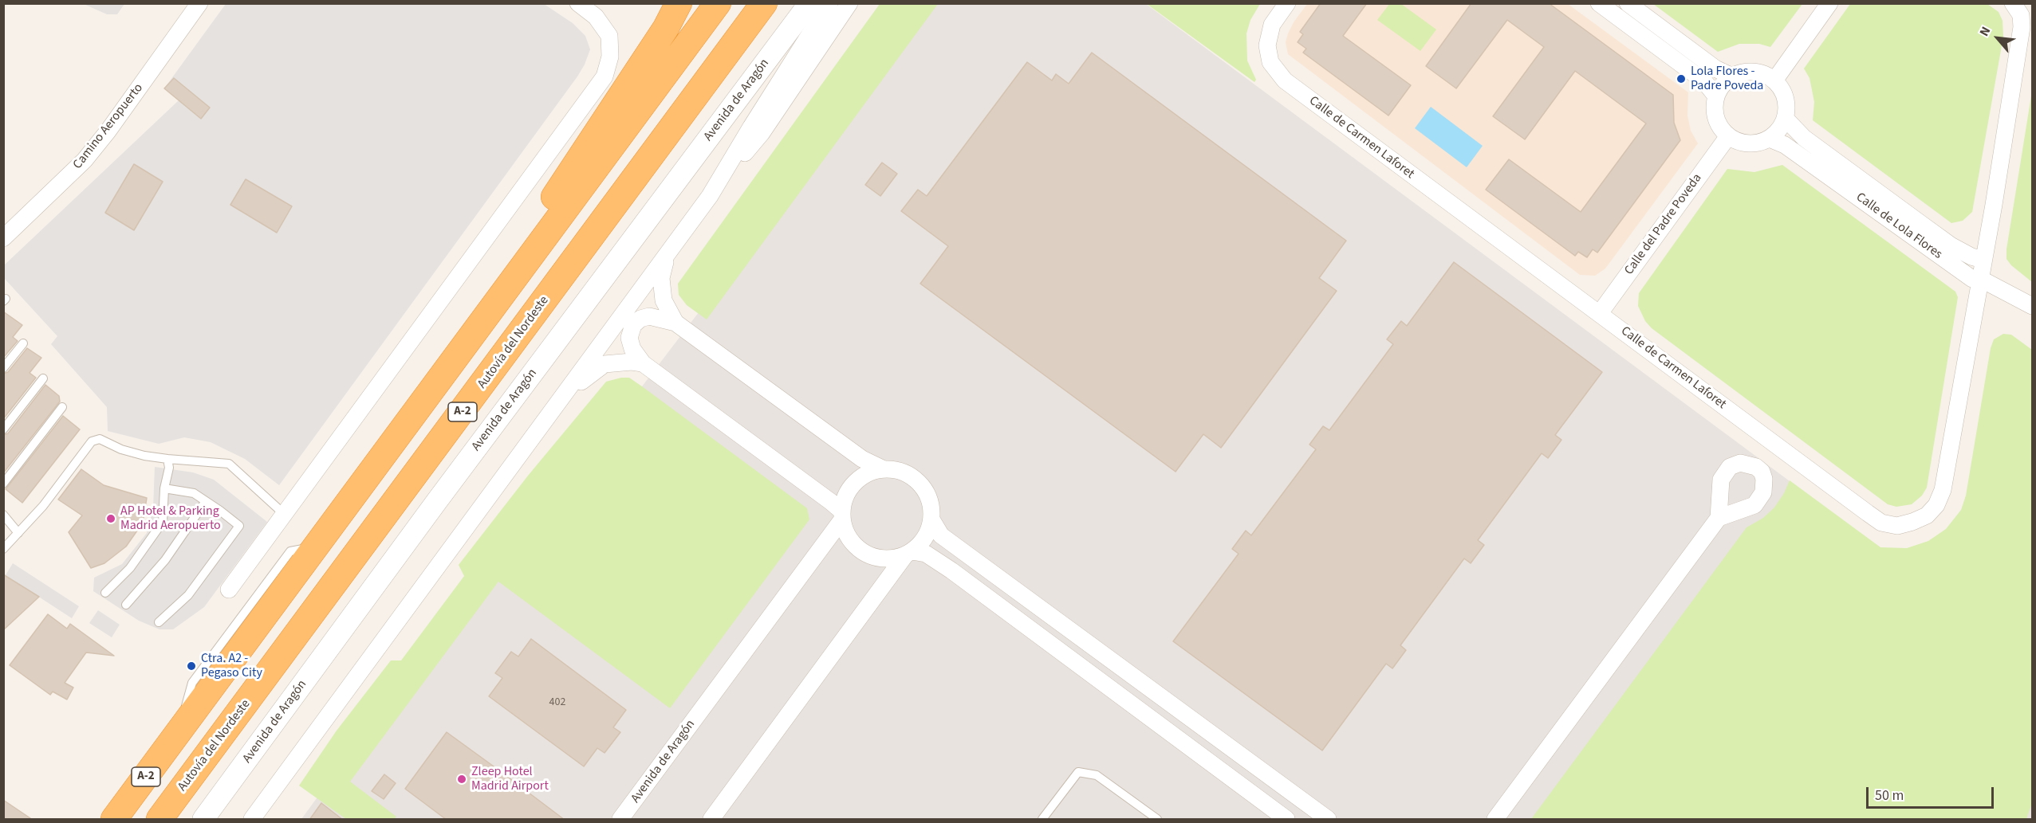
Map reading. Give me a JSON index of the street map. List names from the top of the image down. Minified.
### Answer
{"streets":{"highway":["Autovía del Nordeste","A-2"],"street":["Avenida de Aragón","Camino Aeropuerto","Calle de Carmen Laforet","Calle del Padre Poveda","Calle de Lola Flores"]},"crossings":[["Calle de Carmen Laforet","Calle del Padre Poveda"],["Calle de Carmen Laforet","Calle de Lola Flores"],["Calle del Padre Poveda","Calle de Lola Flores"]],"places":["Lola Flores - Padre Poveda","AP Hotel & Parking Madrid Aeropuerto","Ctra. A2 - Pegaso City","Zleep Hotel Madrid Airport"],"house_numbers":["402"],"scale_bar":"50 m","north":"top left"}
